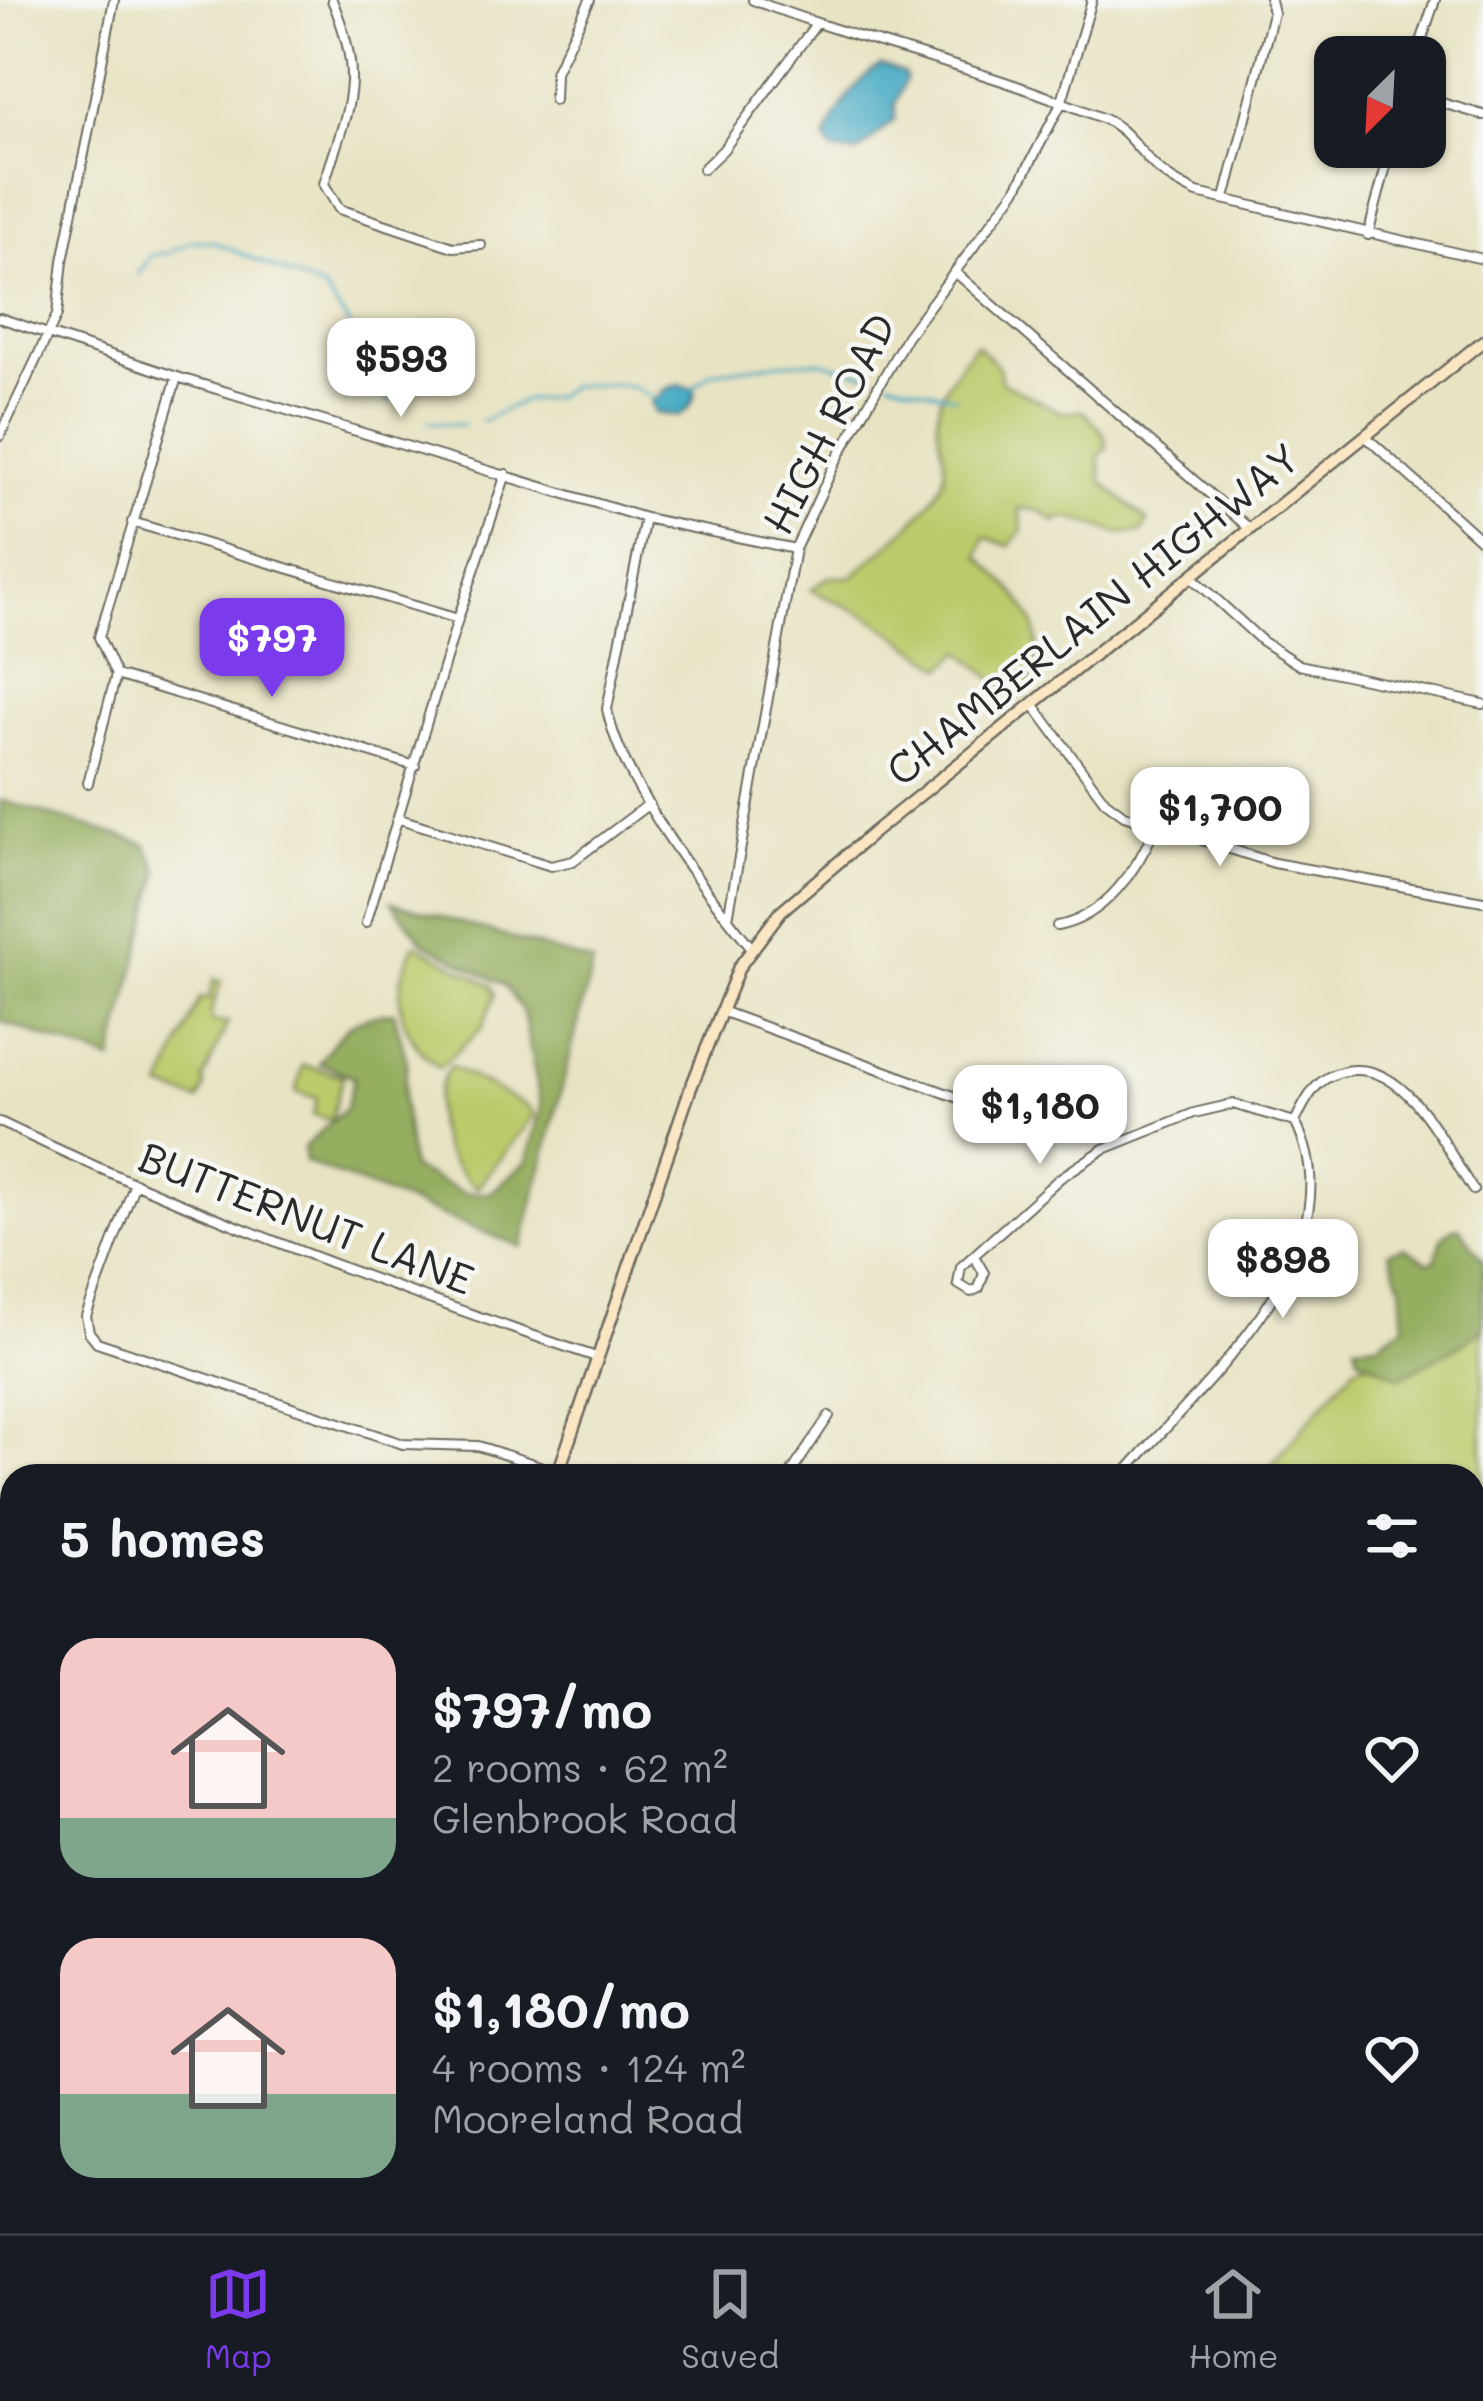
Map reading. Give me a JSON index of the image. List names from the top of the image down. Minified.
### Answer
{"streets":{"main road":["CHAMBERLAIN HIGHWAY"],"street":["HIGH ROAD","BUTTERNUT LANE"]},"north":"bottom left","page":{"price":["$593","$797","$1,700","$1,180","$898"],"heading":"5 homes","list":[{"name":"$797/mo","note":"2 rooms · 62 m² · Glenbrook Road"},{"name":"$1,180/mo","note":"4 rooms · 124 m² · Mooreland Road"}],"tabs":["Map","Saved","Home"]}}
